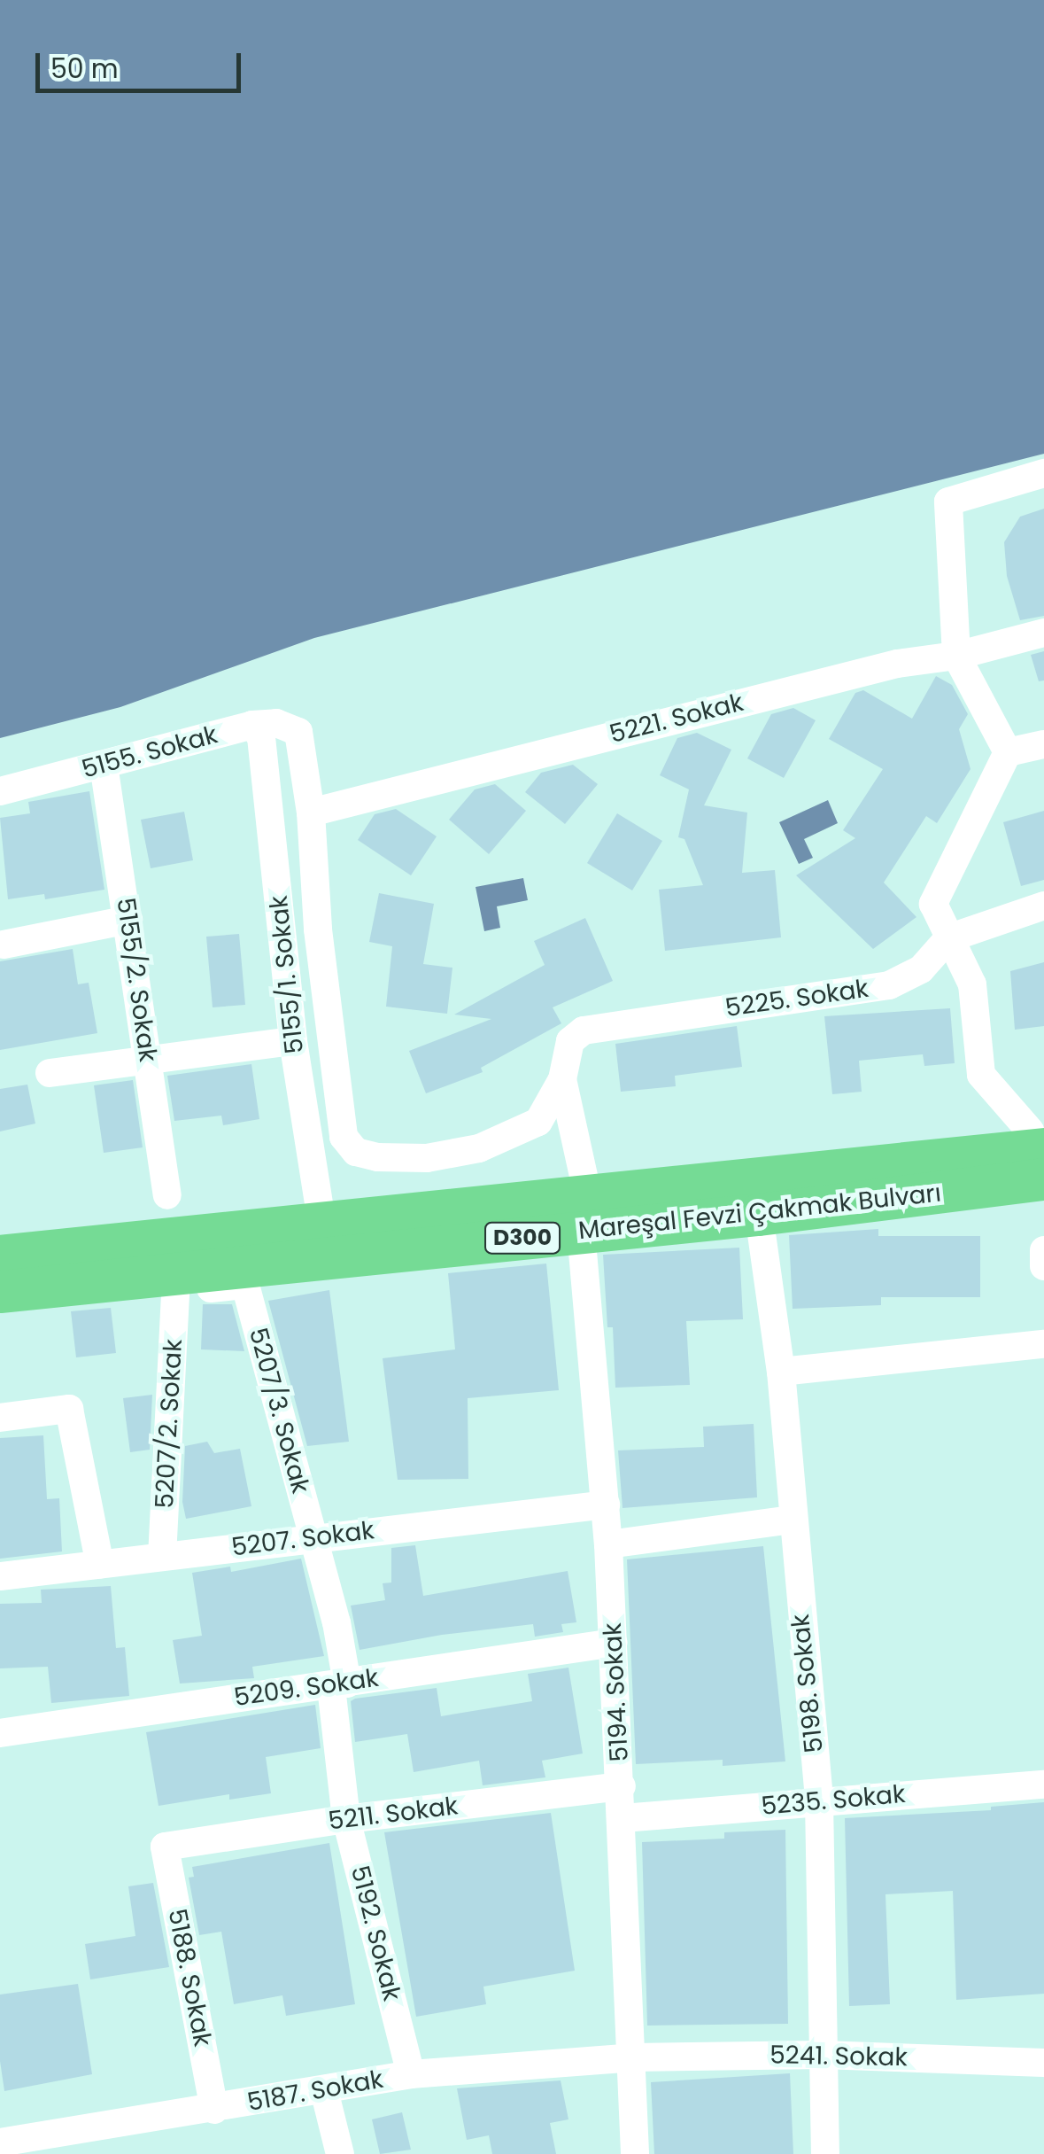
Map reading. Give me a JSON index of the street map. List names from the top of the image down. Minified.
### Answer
{"streets":{"highway":["Mareşal Fevzi Çakmak Bulvarı","D300"],"street":["5221. Sokak","5155. Sokak","5155/1. Sokak","5155/2. Sokak","5225. Sokak","5207/3. Sokak","5207/2. Sokak","5207. Sokak","5198. Sokak","5209. Sokak","5194. Sokak","5235. Sokak","5211. Sokak","5192. Sokak","5188. Sokak","5241. Sokak","5187. Sokak"]},"crossings":[["5221. Sokak","5225. Sokak"],["5155. Sokak","5155/1. Sokak"],["5155. Sokak","5155/2. Sokak"],["5155. Sokak","5225. Sokak"],["5155/1. Sokak","Mareşal Fevzi Çakmak Bulvarı"],["5225. Sokak","5194. Sokak"],["Mareşal Fevzi Çakmak Bulvarı","5198. Sokak"],["Mareşal Fevzi Çakmak Bulvarı","5194. Sokak"],["5207/3. Sokak","5207/2. Sokak"],["5207/3. Sokak","5207. Sokak"],["5207/3. Sokak","5209. Sokak"],["5207/3. Sokak","5192. Sokak"],["5207/2. Sokak","5207. Sokak"],["5207. Sokak","5194. Sokak"],["5198. Sokak","5235. Sokak"],["5198. Sokak","5241. Sokak"],["5209. Sokak","5194. Sokak"],["5209. Sokak","5192. Sokak"],["5194. Sokak","5235. Sokak"],["5194. Sokak","5211. Sokak"],["5194. Sokak","5241. Sokak"],["5194. Sokak","5187. Sokak"],["5211. Sokak","5192. Sokak"],["5211. Sokak","5188. Sokak"],["5192. Sokak","5187. Sokak"],["5188. Sokak","5187. Sokak"],["5241. Sokak","5187. Sokak"]],"scale_bar":"50 m"}
